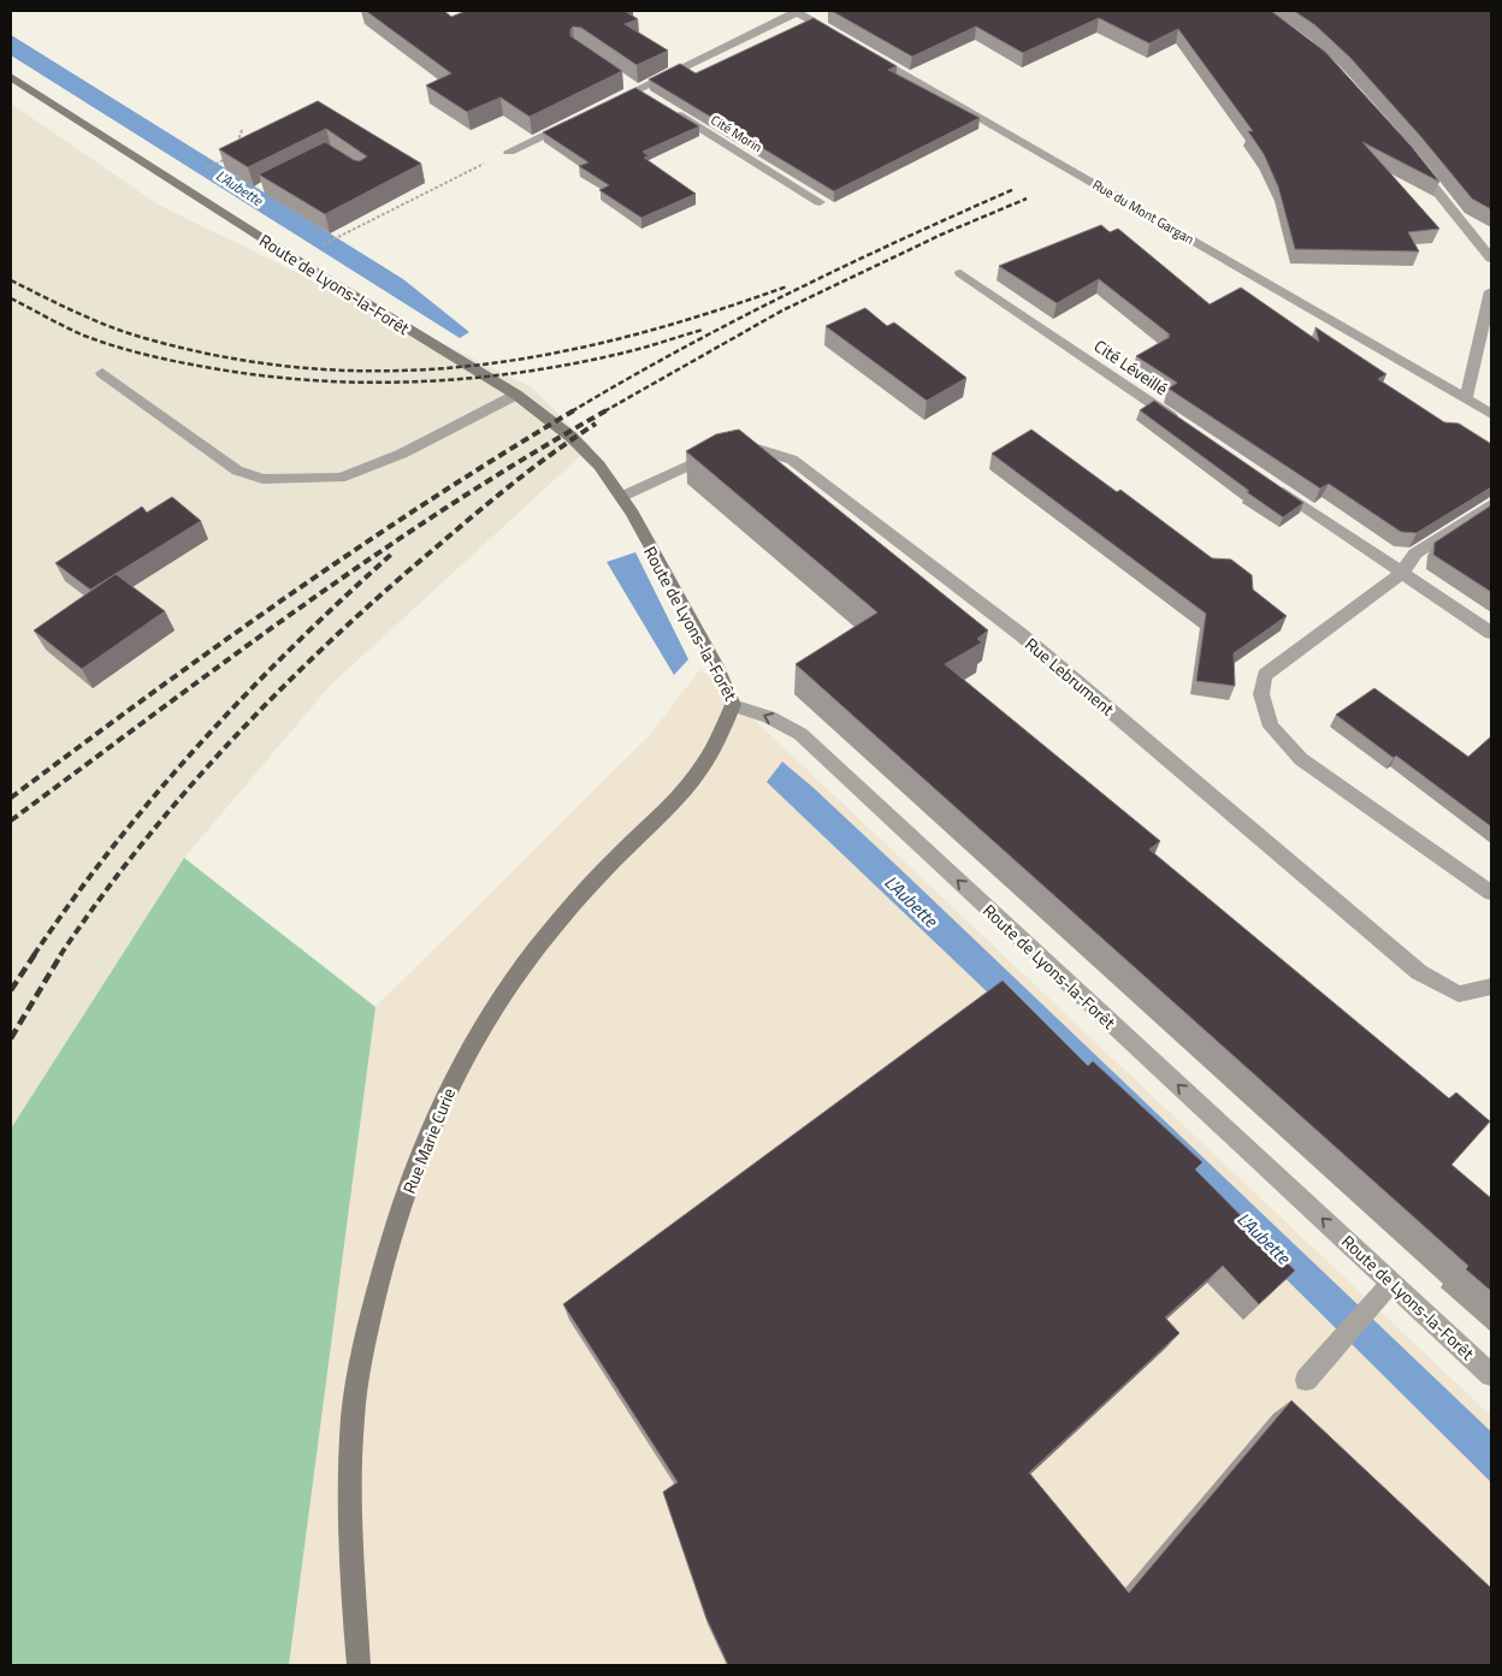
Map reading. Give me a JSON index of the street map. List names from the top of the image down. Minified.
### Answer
{"streets":{"street":["Cité Morin","Rue du Mont Gargan","Route de Lyons-la-Forêt","Cité Léveillé","Rue Lebrument","Rue Marie Curie"]},"crossings":[["Route de Lyons-la-Forêt","Rue Lebrument"],["Route de Lyons-la-Forêt","Rue Marie Curie"]],"one_way":["Route de Lyons-la-Forêt"],"water":["L'Aubette"]}
